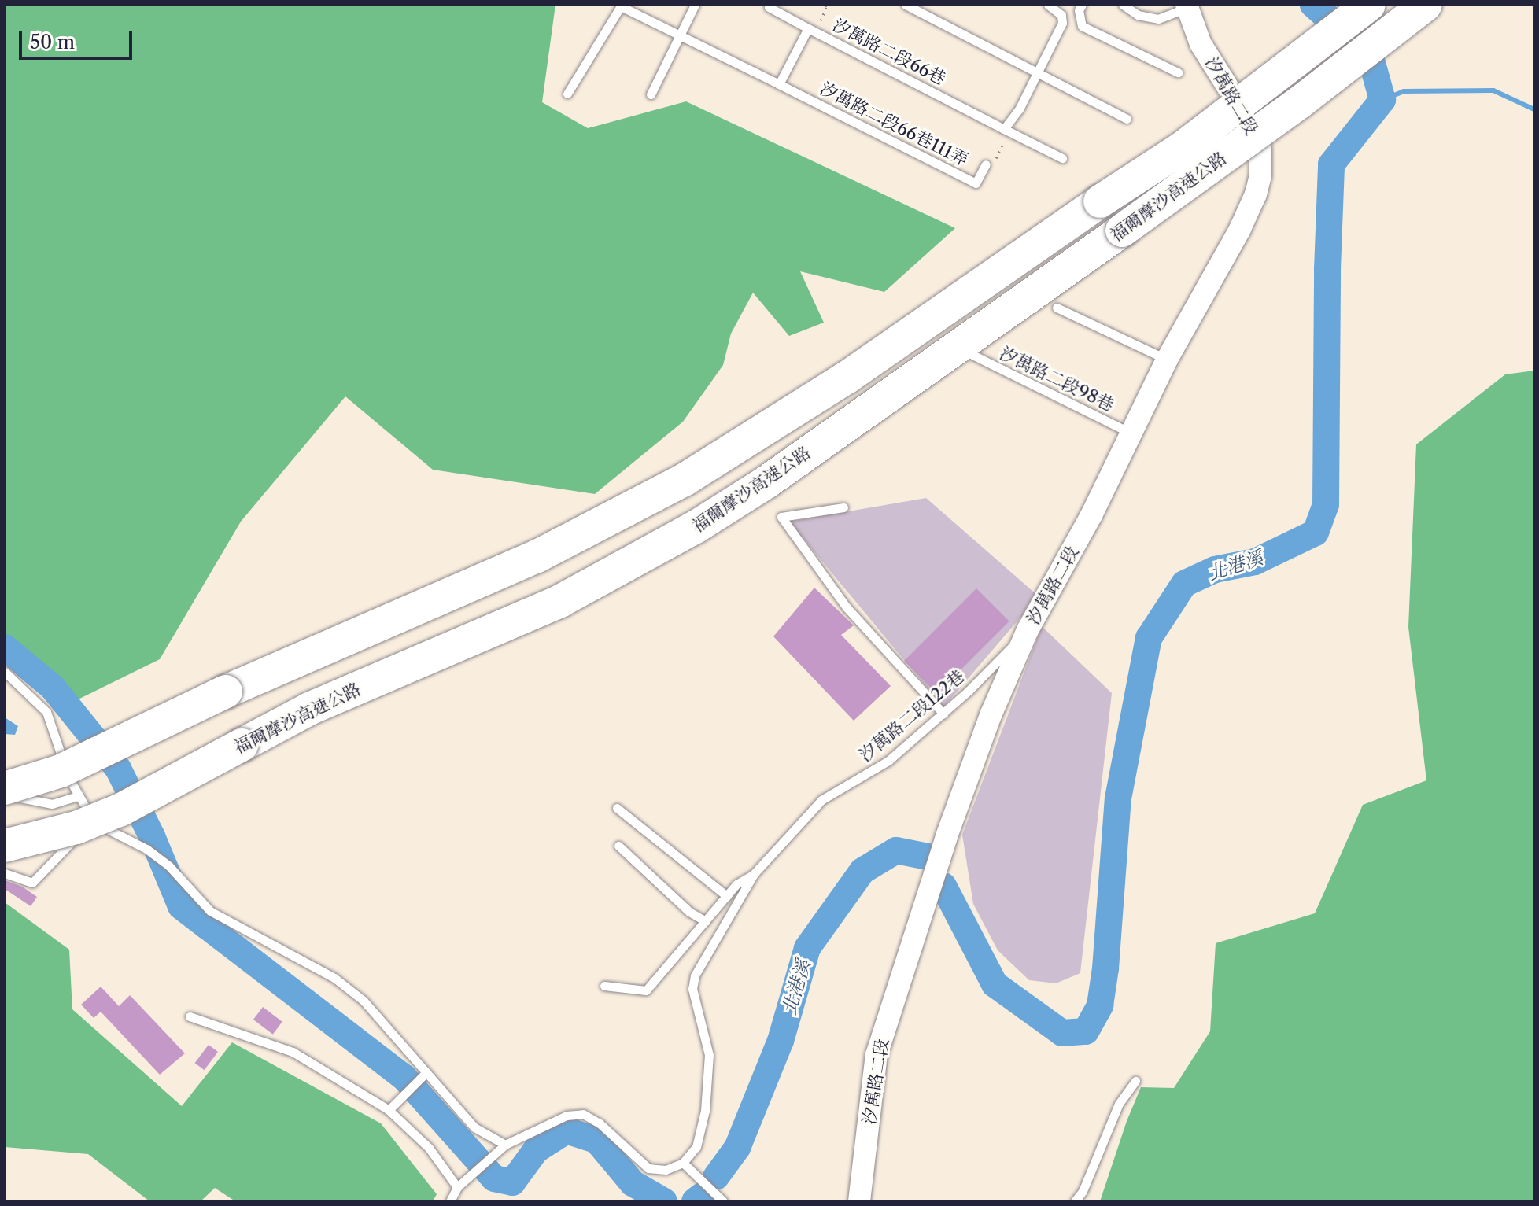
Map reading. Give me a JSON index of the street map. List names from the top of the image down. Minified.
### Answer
{"streets":{"highway":["福爾摩沙高速公路"],"street":["汐萬路二段"],"lane":["汐萬路二段66巷","汐萬路二段66巷111弄","汐萬路二段98巷","汐萬路二段122巷"]},"crossings":[["汐萬路二段66巷","汐萬路二段66巷111弄"],["汐萬路二段","汐萬路二段98巷"],["汐萬路二段","汐萬路二段122巷"]],"water":["北港溪"],"scale_bar":"50 m"}
